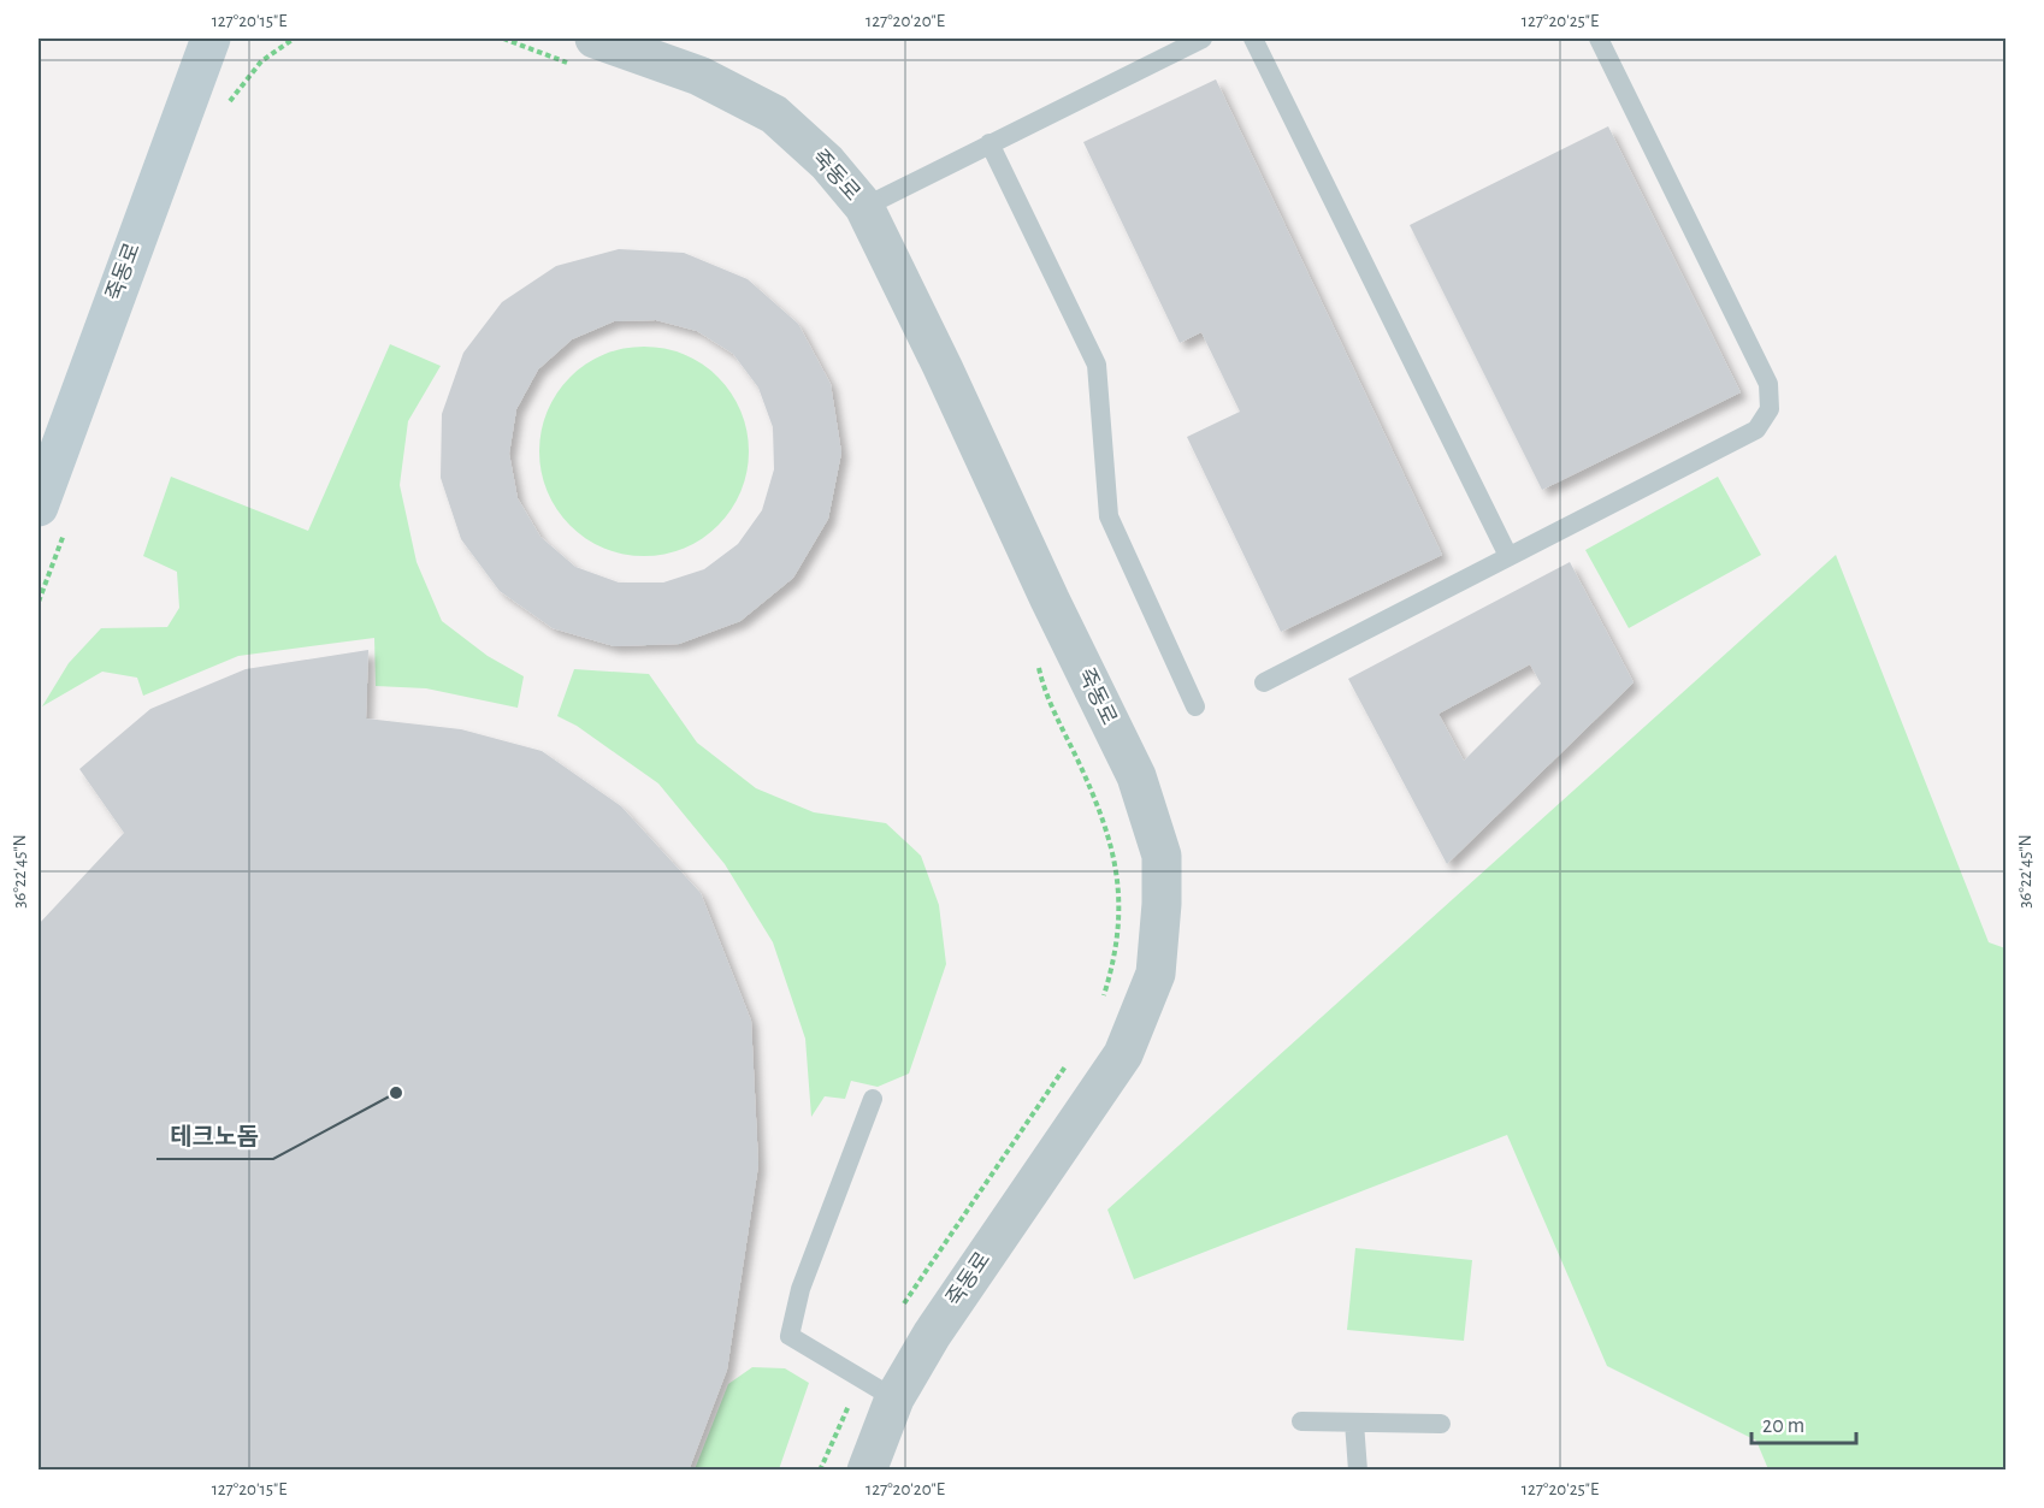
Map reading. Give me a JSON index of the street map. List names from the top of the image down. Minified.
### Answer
{"streets":{"street":["죽동로"]},"places":["테크노돔"],"scale_bar":"20 m","coordinates":["127°20'15\"E","127°20'20\"E","127°20'25\"E","36°22'45\"N"]}
